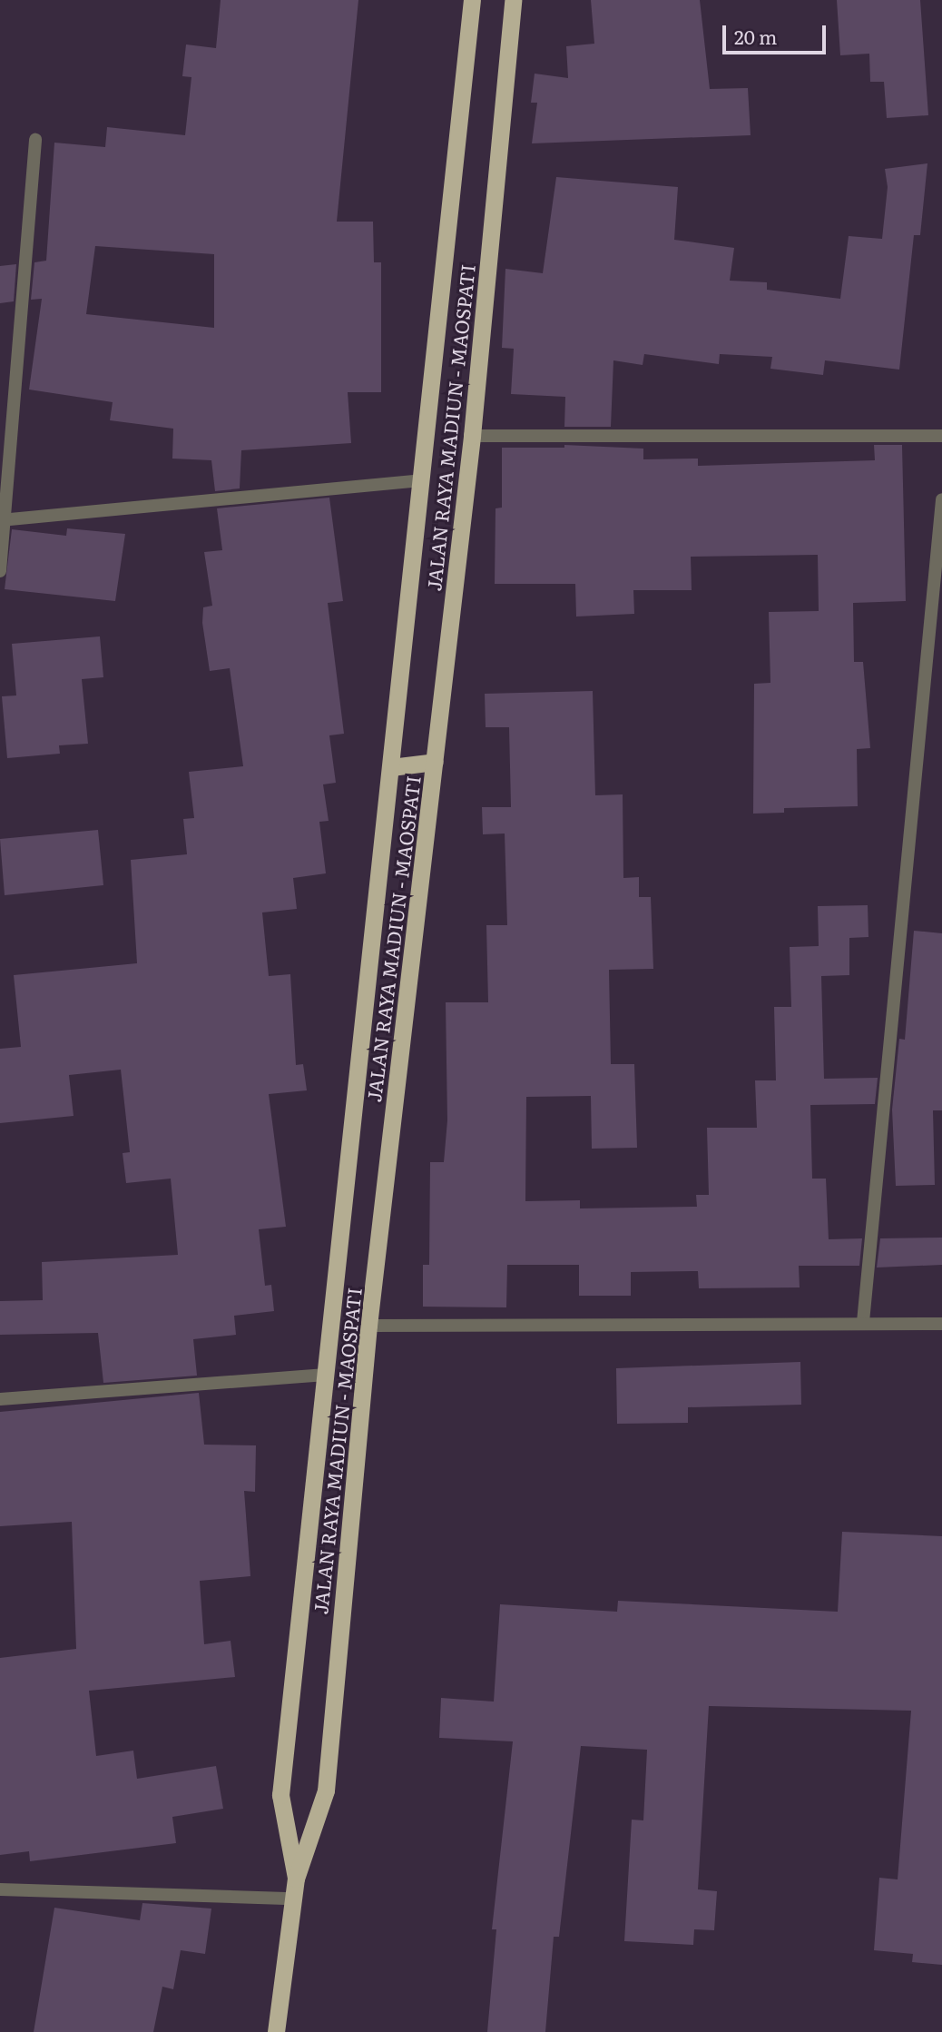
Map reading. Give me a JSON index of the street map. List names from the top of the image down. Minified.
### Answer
{"streets":{"highway":["JALAN RAYA MADIUN - MAOSPATI"]},"scale_bar":"20 m"}
